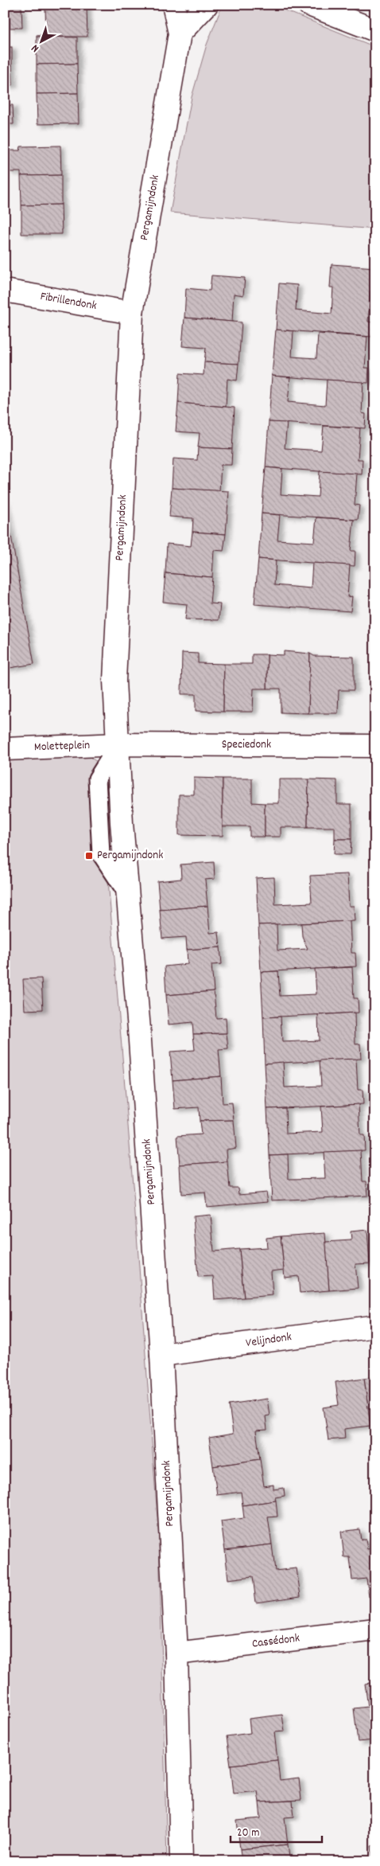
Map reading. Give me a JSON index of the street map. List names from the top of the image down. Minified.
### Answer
{"streets":{"street":["Pergamijndonk","Fibrillendonk","Speciedonk","Moletteplein","Velijndonk","Cassédonk"]},"crossings":[["Pergamijndonk","Fibrillendonk"],["Pergamijndonk","Speciedonk"],["Pergamijndonk","Moletteplein"],["Pergamijndonk","Velijndonk"],["Pergamijndonk","Cassédonk"],["Speciedonk","Moletteplein"]],"places":{"transit":["Pergamijndonk"]},"scale_bar":"20 m","north":"bottom left"}
